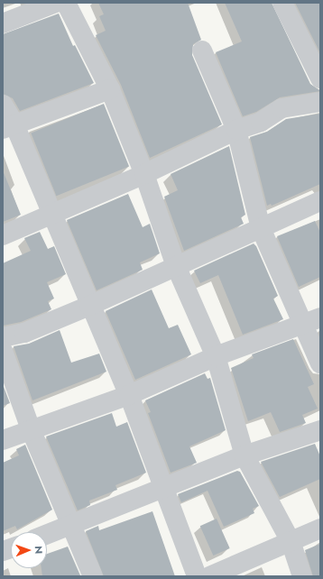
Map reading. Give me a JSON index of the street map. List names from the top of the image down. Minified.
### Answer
{"north":"right"}
